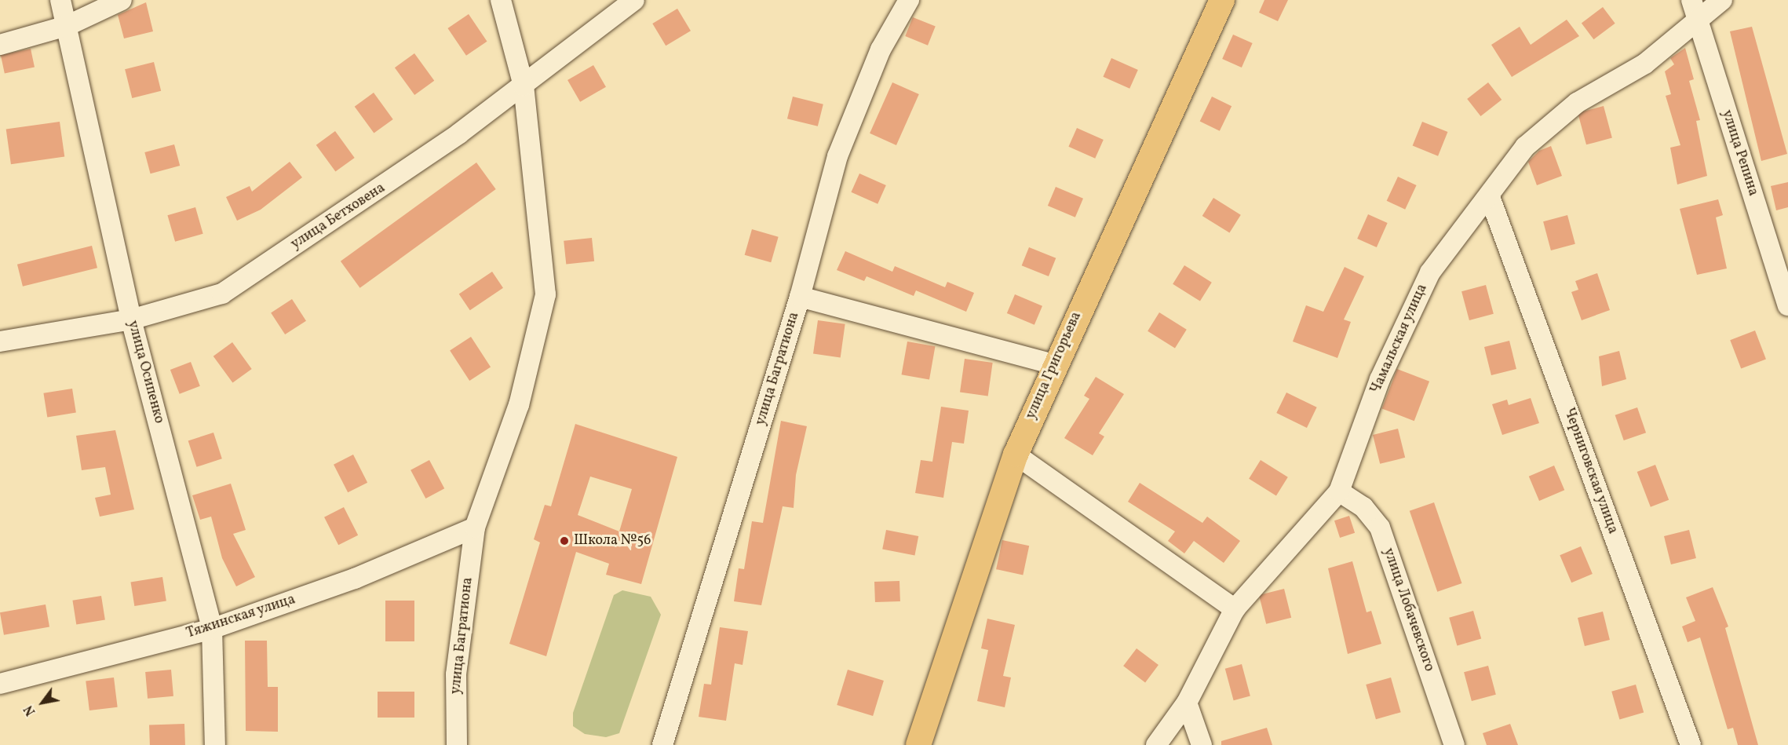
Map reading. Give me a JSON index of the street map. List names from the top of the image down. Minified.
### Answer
{"streets":{"main road":["улица Григорьева"],"street":["улица Репина","улица Бетховена","Чамальская улица","улица Багратиона","улица Осипенко","Черниговская улица","улица Лобачевского","Тяжинская улица"]},"crossings":[["улица Репина","Чамальская улица"],["улица Бетховена","улица Багратиона"],["улица Бетховена","улица Осипенко"],["Чамальская улица","Черниговская улица"],["Чамальская улица","улица Лобачевского"],["улица Багратиона","Тяжинская улица"],["улица Осипенко","Тяжинская улица"]],"places":["Школа №56"],"north":"bottom left"}
